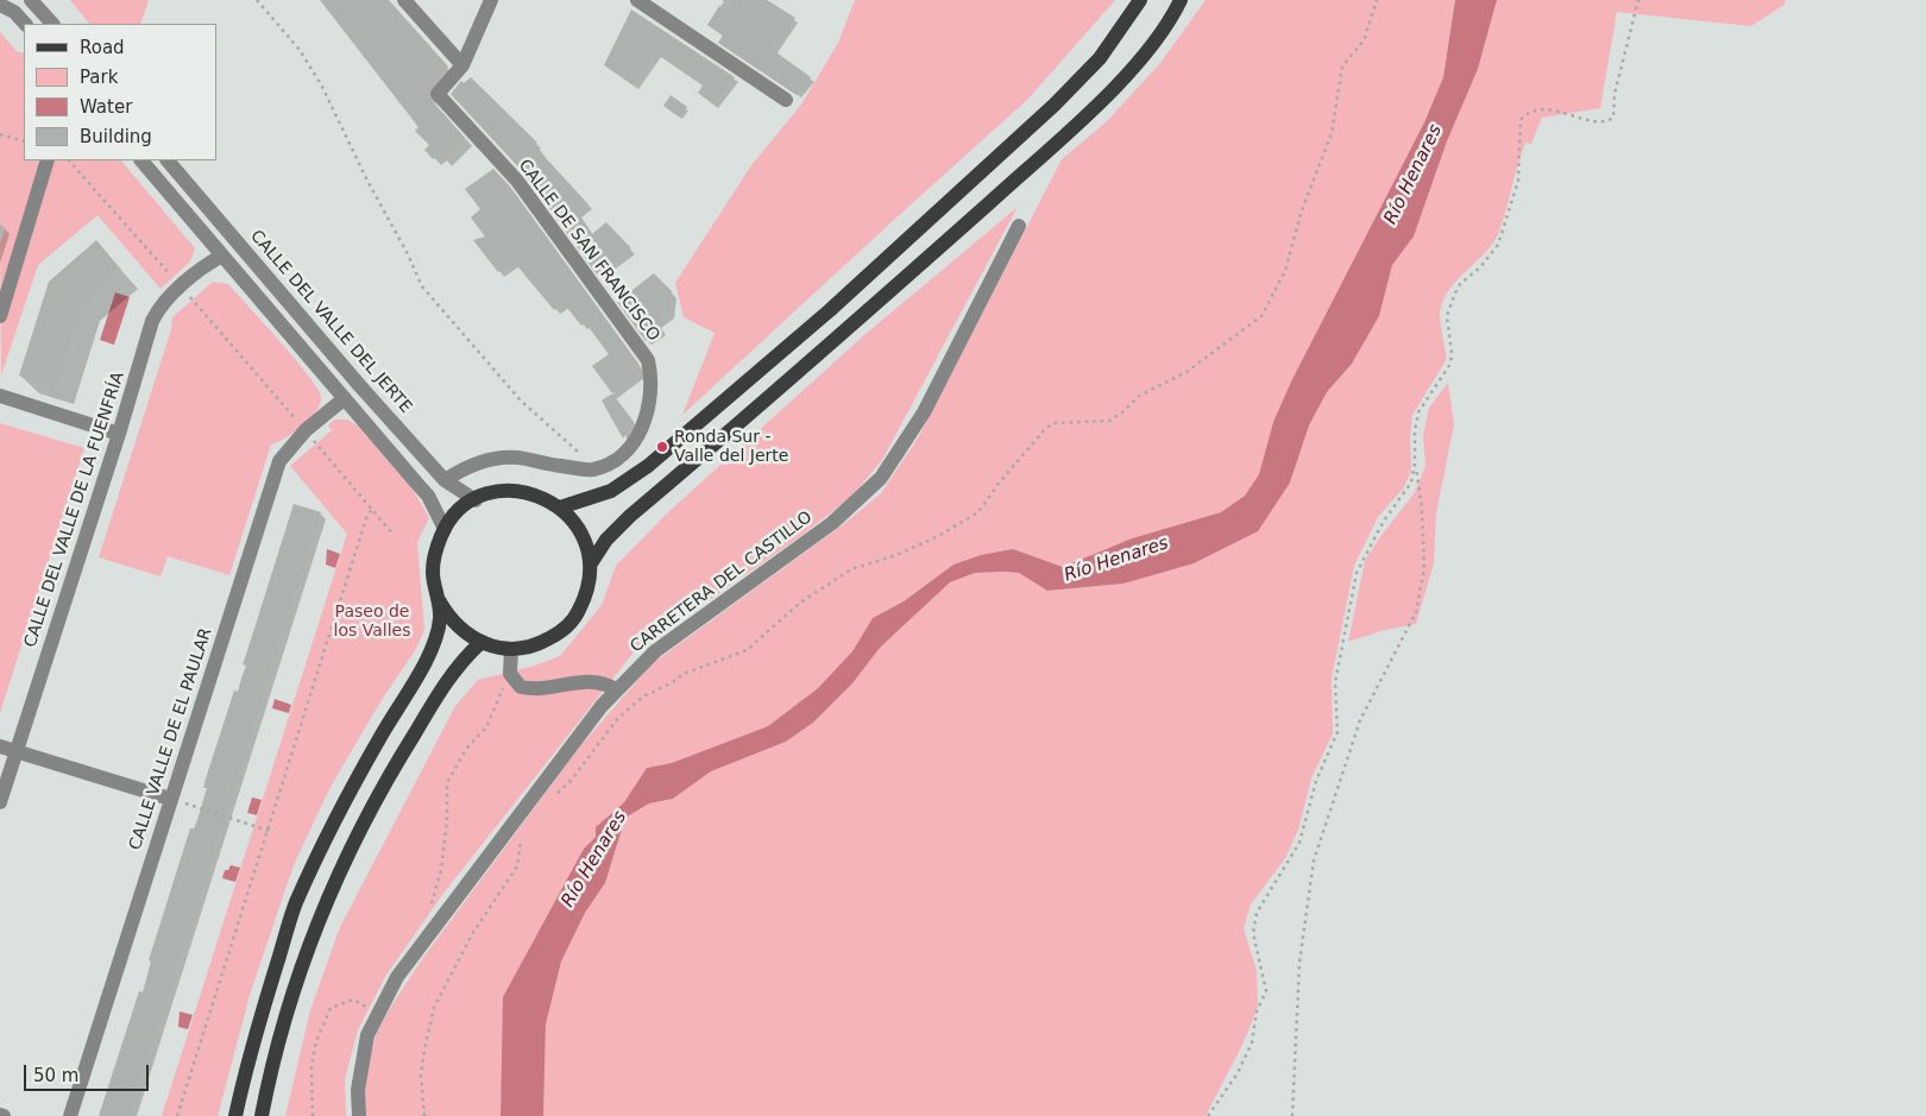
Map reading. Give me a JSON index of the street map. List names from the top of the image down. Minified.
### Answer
{"streets":{"street":["CALLE DE SAN FRANCISCO","CALLE DEL VALLE DEL JERTE","CALLE DEL VALLE DE LA FUENFRÍA","CARRETERA DEL CASTILLO","CALLE VALLE DE EL PAULAR"]},"crossings":[["CALLE DE SAN FRANCISCO","CALLE DEL VALLE DEL JERTE"]],"water":["Río Henares"],"parks":["Paseo de los Valles"],"places":["Ronda Sur - Valle del Jerte"],"legend":["Road","Park","Water","Building"],"scale_bar":"50 m"}
